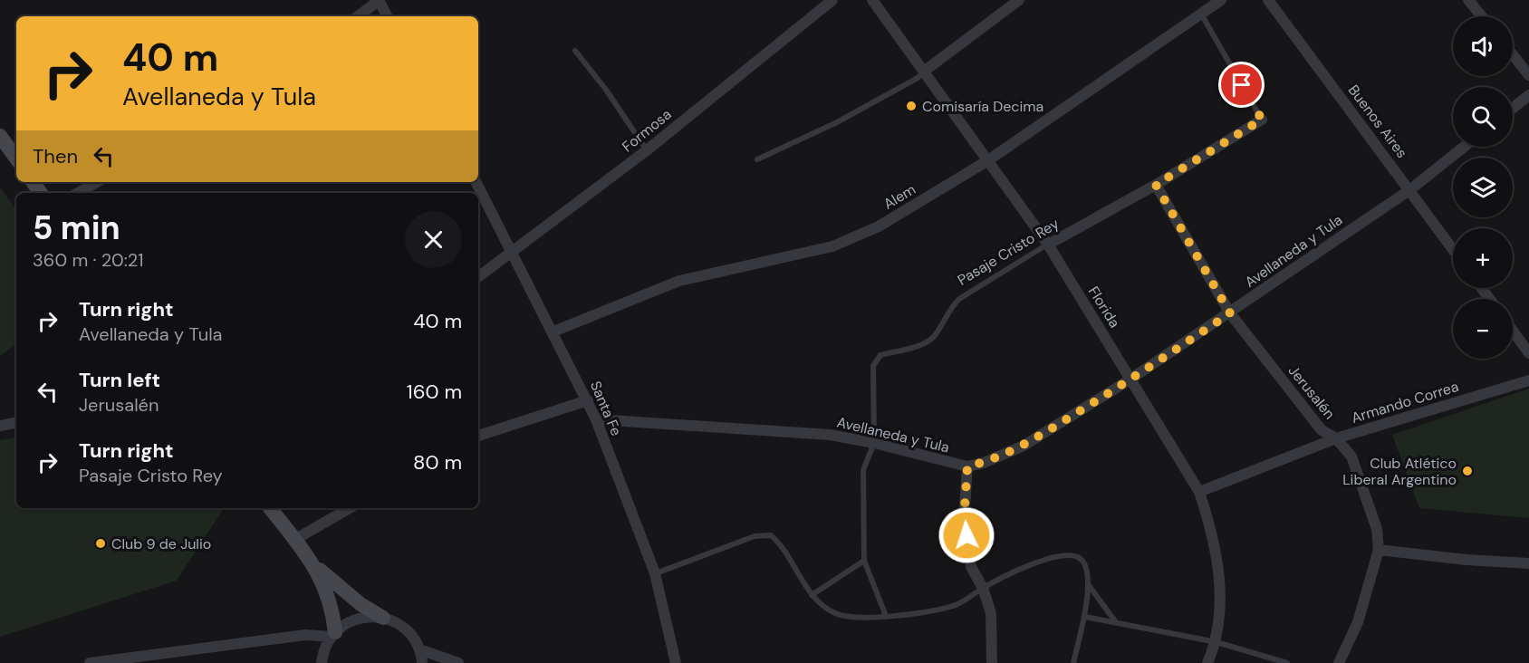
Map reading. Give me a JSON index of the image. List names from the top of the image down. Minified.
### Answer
{"streets":{"street":["Buenos Aires","Formosa","Alem","Avellaneda y Tula","Pasaje Cristo Rey","Florida","Jerusalén","Armando Correa","Santa Fe"]},"crossings":[["Buenos Aires","Avellaneda y Tula"],["Formosa","Santa Fe"],["Alem","Pasaje Cristo Rey"],["Alem","Florida"],["Alem","Santa Fe"],["Avellaneda y Tula","Pasaje Cristo Rey"],["Avellaneda y Tula","Florida"],["Avellaneda y Tula","Jerusalén"],["Avellaneda y Tula","Santa Fe"],["Pasaje Cristo Rey","Florida"],["Pasaje Cristo Rey","Jerusalén"],["Florida","Armando Correa"],["Jerusalén","Armando Correa"]],"places":["Comisaría Decima","Club Atlético Liberal Argentino","Club 9 de Julio"],"page":{"map_buttons":["+","−"],"turn":["40 m","Avellaneda y Tula"],"then":"Then","heading":["5 min","360 m · 20:21"],"list":[{"name":"Turn right","note":"Avellaneda y Tula","value":"40 m"},{"name":"Turn left","note":"Jerusalén","value":"160 m"},{"name":"Turn right","note":"Pasaje Cristo Rey","value":"80 m"}]}}
